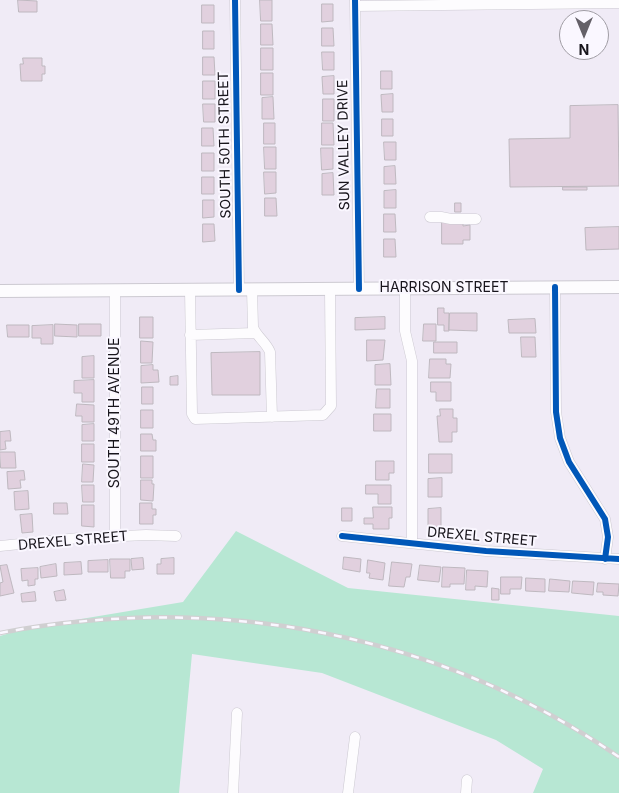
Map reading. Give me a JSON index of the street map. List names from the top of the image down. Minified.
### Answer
{"streets":{"main road":["HARRISON STREET"],"street":["SOUTH 50TH STREET","SUN VALLEY DRIVE","SOUTH 49TH AVENUE","DREXEL STREET"]},"crossings":[["SOUTH 50TH STREET","HARRISON STREET"],["SUN VALLEY DRIVE","HARRISON STREET"],["HARRISON STREET","SOUTH 49TH AVENUE"],["SOUTH 49TH AVENUE","DREXEL STREET"]],"north":"bottom"}
